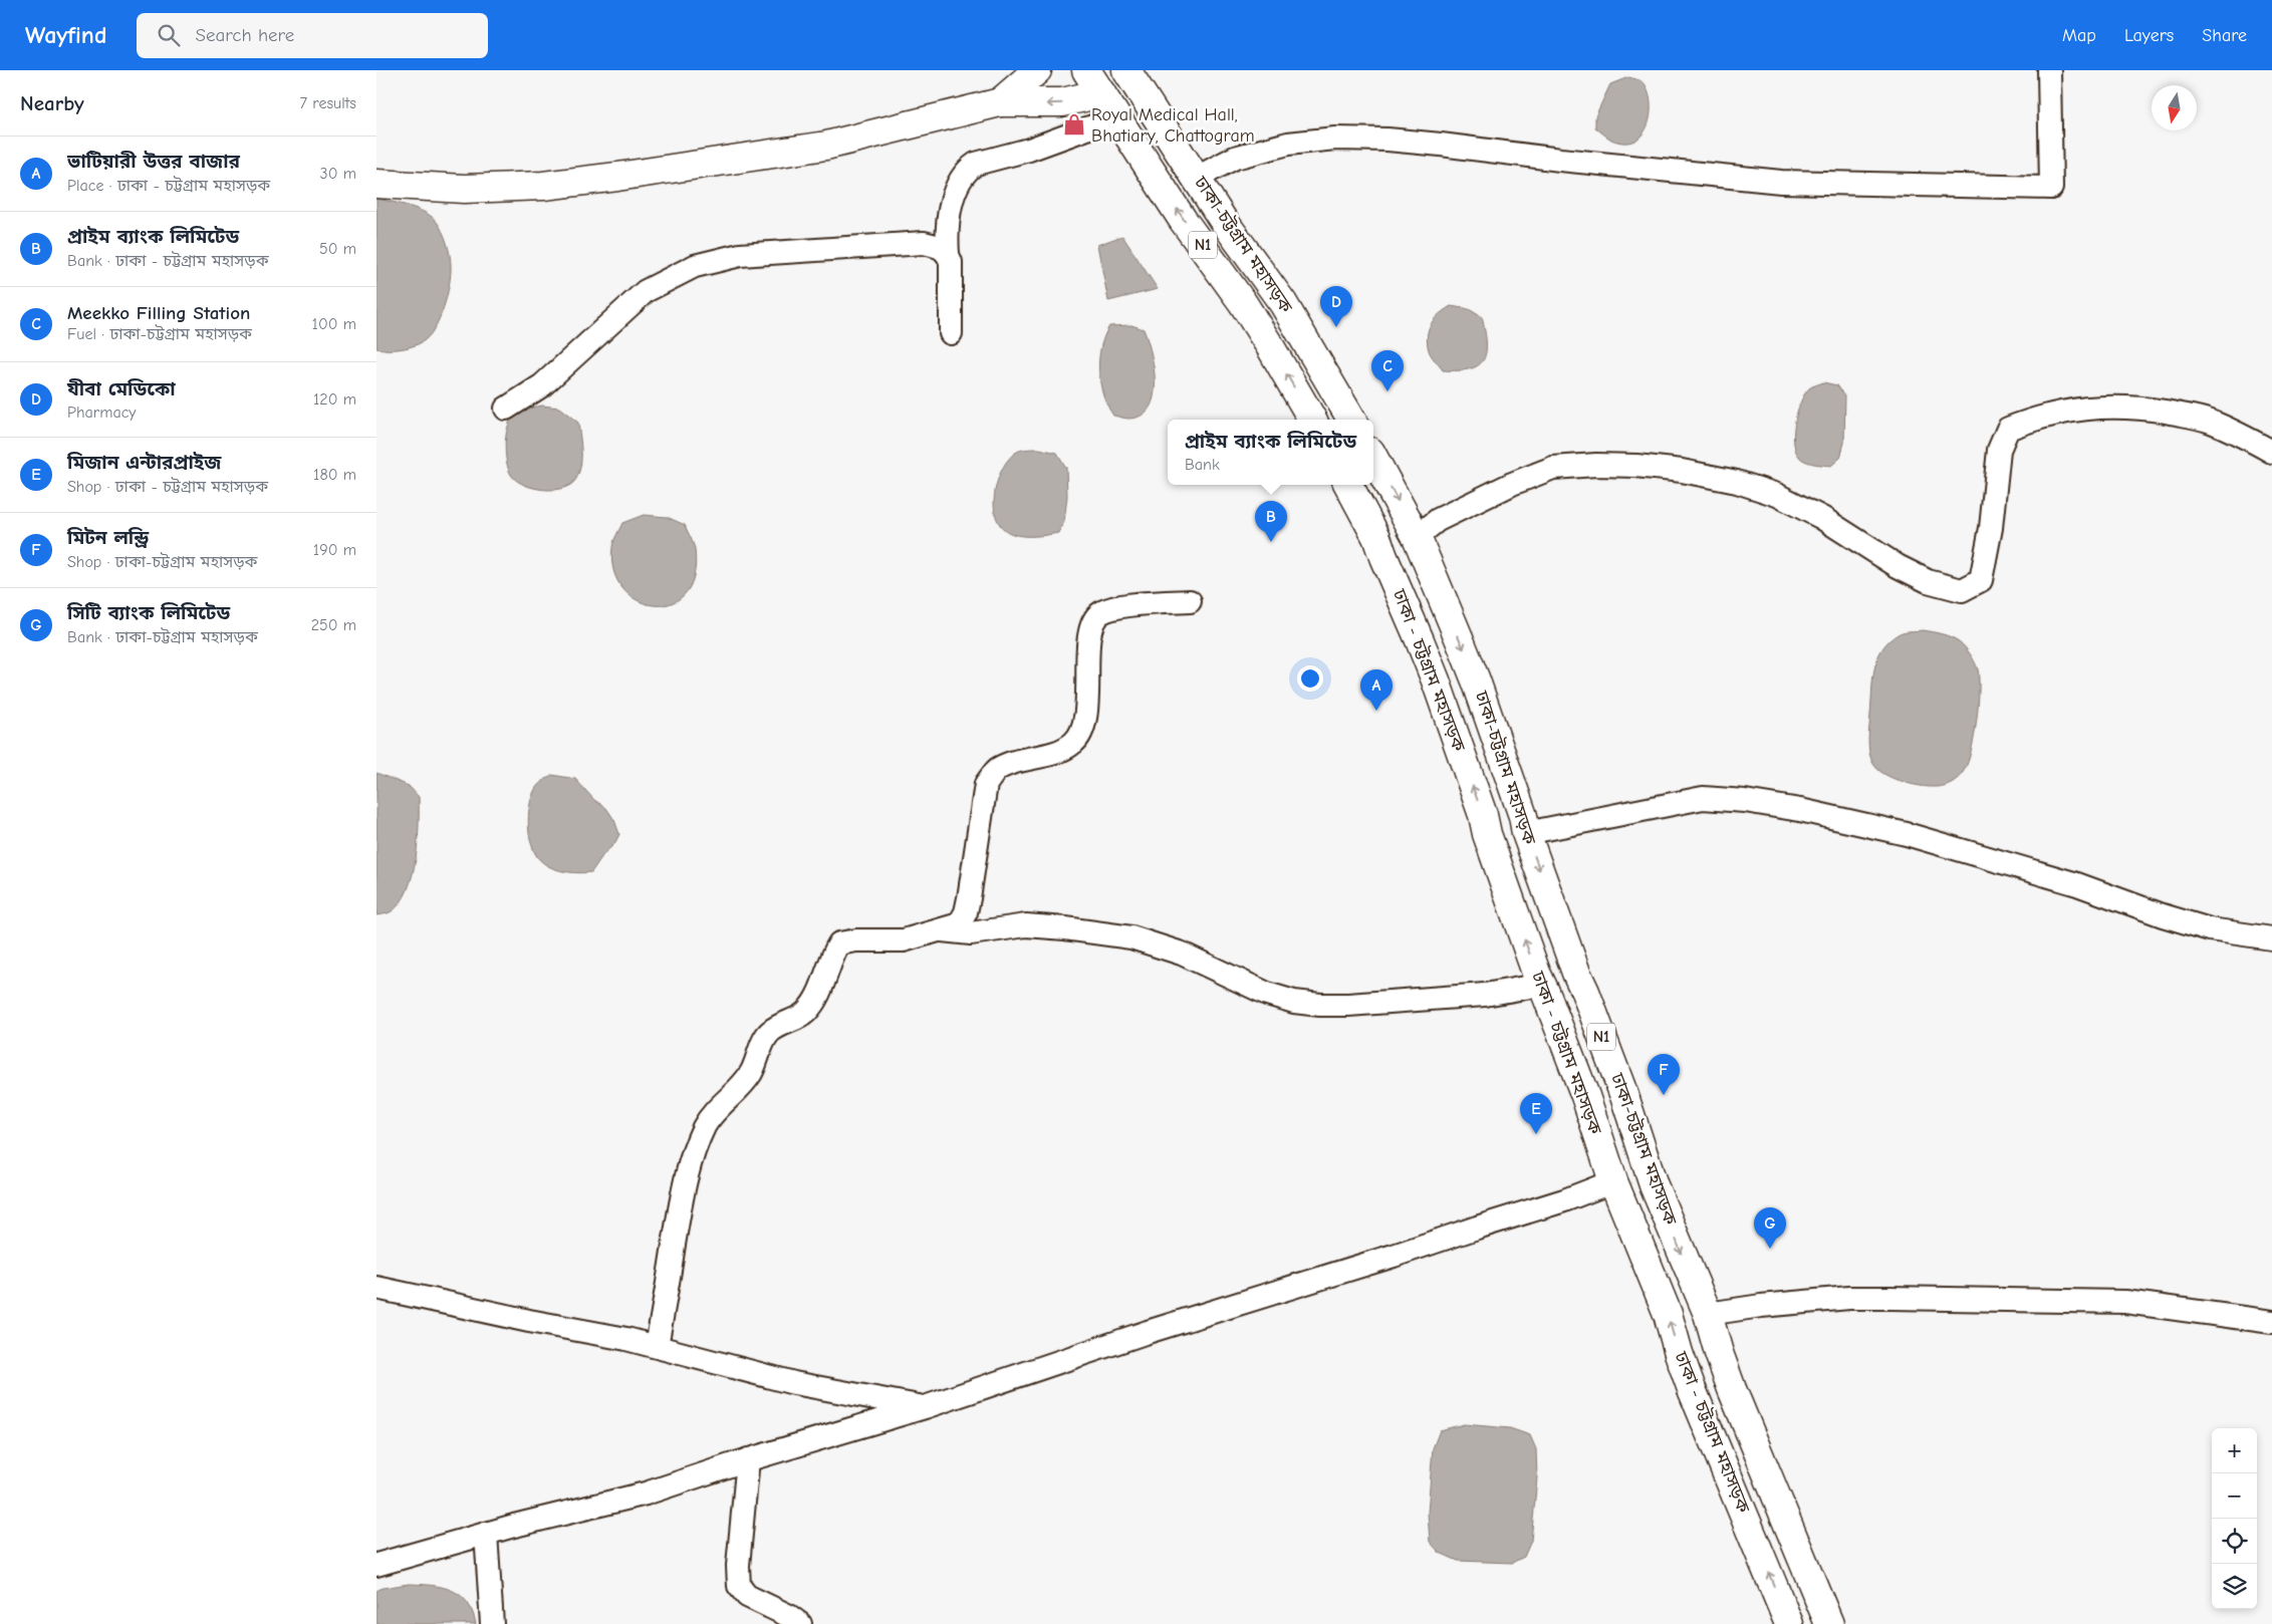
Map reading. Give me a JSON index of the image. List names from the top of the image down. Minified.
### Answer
{"streets":{"main road":["N1","ঢাকা-চট্টগ্রাম মহাসড়ক","ঢাকা - চট্টগ্রাম মহাসড়ক"]},"one_way":["ঢাকা-চট্টগ্রাম মহাসড়ক","ঢাকা - চট্টগ্রাম মহাসড়ক"],"places":{"shop":["Royal Medical Hall, Bhatiary, Chattogram"]},"north":"bottom","page":{"header":"Wayfind","search":"Search here","nav":["Map","Layers","Share"],"heading":["Nearby","7 results"],"list":[{"mark":"A","name":"ভাটিয়ারী উত্তর বাজার","note":"Place · ঢাকা - চট্টগ্রাম মহাসড়ক","value":"30 m"},{"mark":"B","name":"প্রাইম ব্যাংক লিমিটেড","note":"Bank · ঢাকা - চট্টগ্রাম মহাসড়ক","value":"50 m"},{"mark":"C","name":"Meekko Filling Station","note":"Fuel · ঢাকা-চট্টগ্রাম মহাসড়ক","value":"100 m"},{"mark":"D","name":"যীবা মেডিকো","note":"Pharmacy","value":"120 m"},{"mark":"E","name":"মিজান এন্টারপ্রাইজ","note":"Shop · ঢাকা - চট্টগ্রাম মহাসড়ক","value":"180 m"},{"mark":"F","name":"মিটন লন্ড্রি","note":"Shop · ঢাকা-চট্টগ্রাম মহাসড়ক","value":"190 m"},{"mark":"G","name":"সিটি ব্যাংক লিমিটেড","note":"Bank · ঢাকা-চট্টগ্রাম মহাসড়ক","value":"250 m"}],"pins":["D","C","B","A","F","E","G"],"popup":["প্রাইম ব্যাংক লিমিটেড","Bank"],"map_buttons":["+","−"]}}
